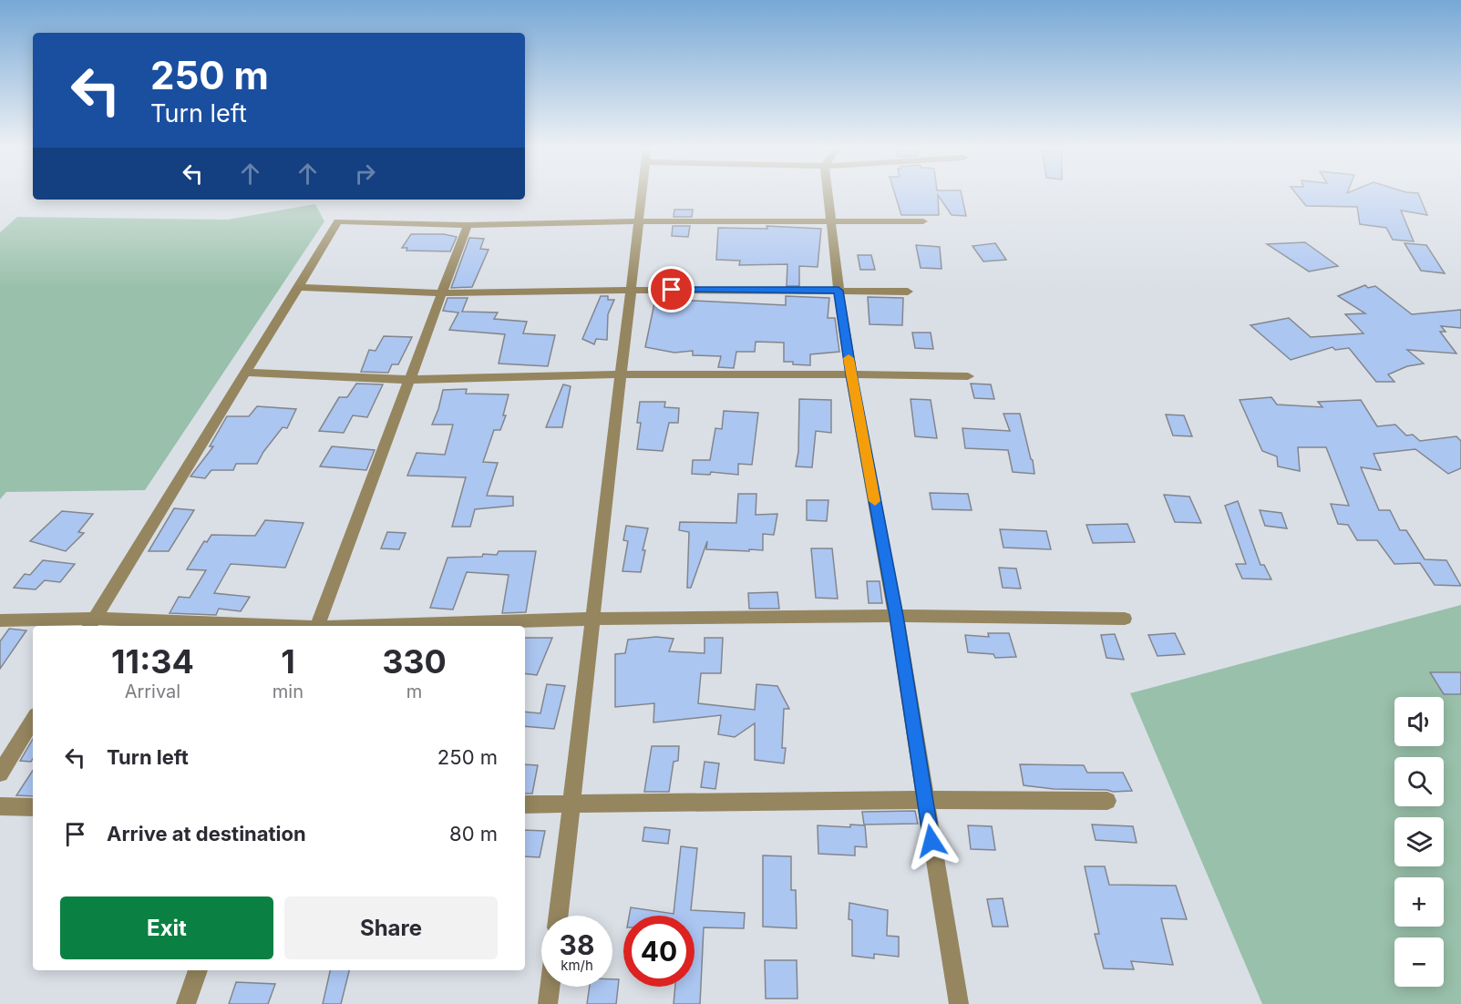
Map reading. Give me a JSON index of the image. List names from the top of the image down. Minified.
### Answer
{"page":{"turn":["250 m","Turn left"],"eta":["11:34","Arrival","1","min","330","m"],"map_buttons":["+","−"],"list":[{"name":"Turn left","value":"250 m"},{"name":"Arrive at destination","value":"80 m"}],"buttons":["Exit","Share"],"speed":"38 km/h","limit":"40"}}
